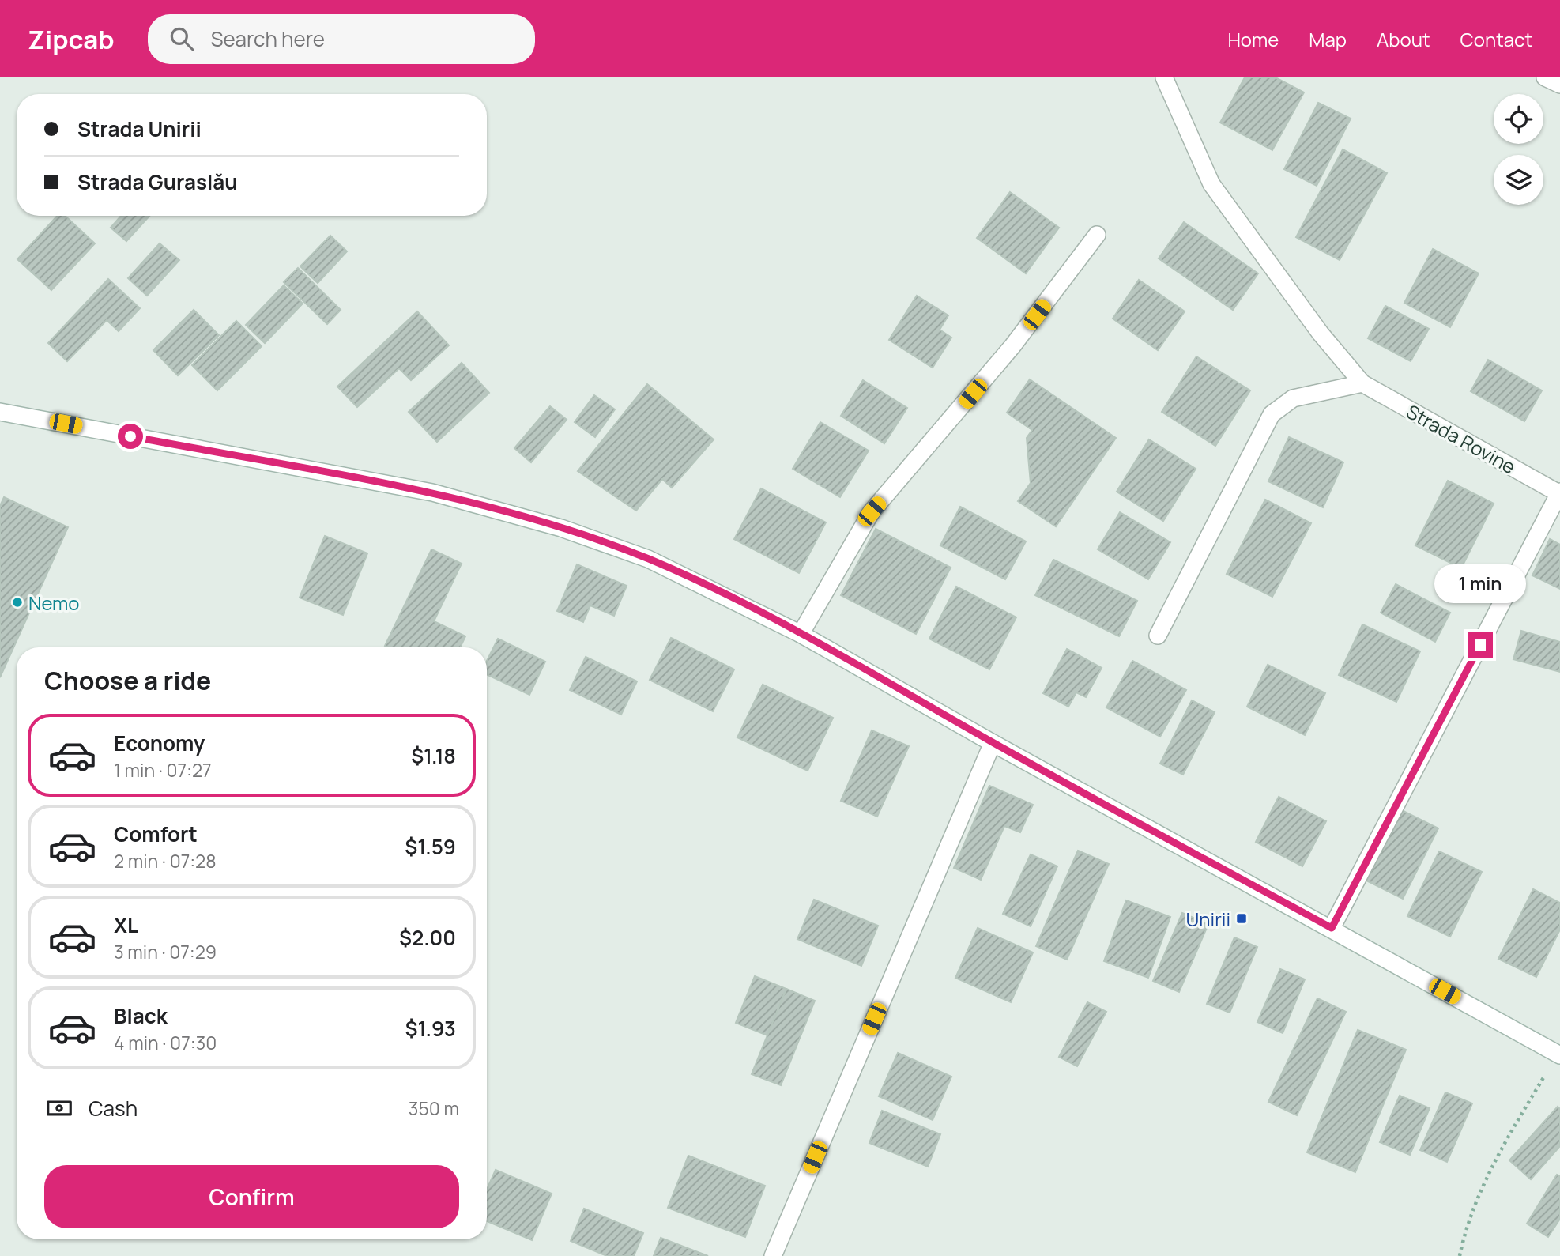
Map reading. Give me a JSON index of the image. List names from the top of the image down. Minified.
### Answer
{"streets":{"street":["Strada Rovine"]},"places":{"other":["Nemo"],"transit":["Unirii"]},"page":{"header":"Zipcab","search":"Search here","nav":["Home","Map","About","Contact"],"banner":["Strada Unirii","Strada Guraslău"],"bubble":"1 min","heading":"Choose a ride","list":[{"name":"Economy","note":"1 min · 07:27","value":"$1.18"},{"name":"Comfort","note":"2 min · 07:28","value":"$1.59"},{"name":"XL","note":"3 min · 07:29","value":"$2.00"},{"name":"Black","note":"4 min · 07:30","value":"$1.93"}],"pay":["Cash","350 m"],"buttons":"Confirm"}}
